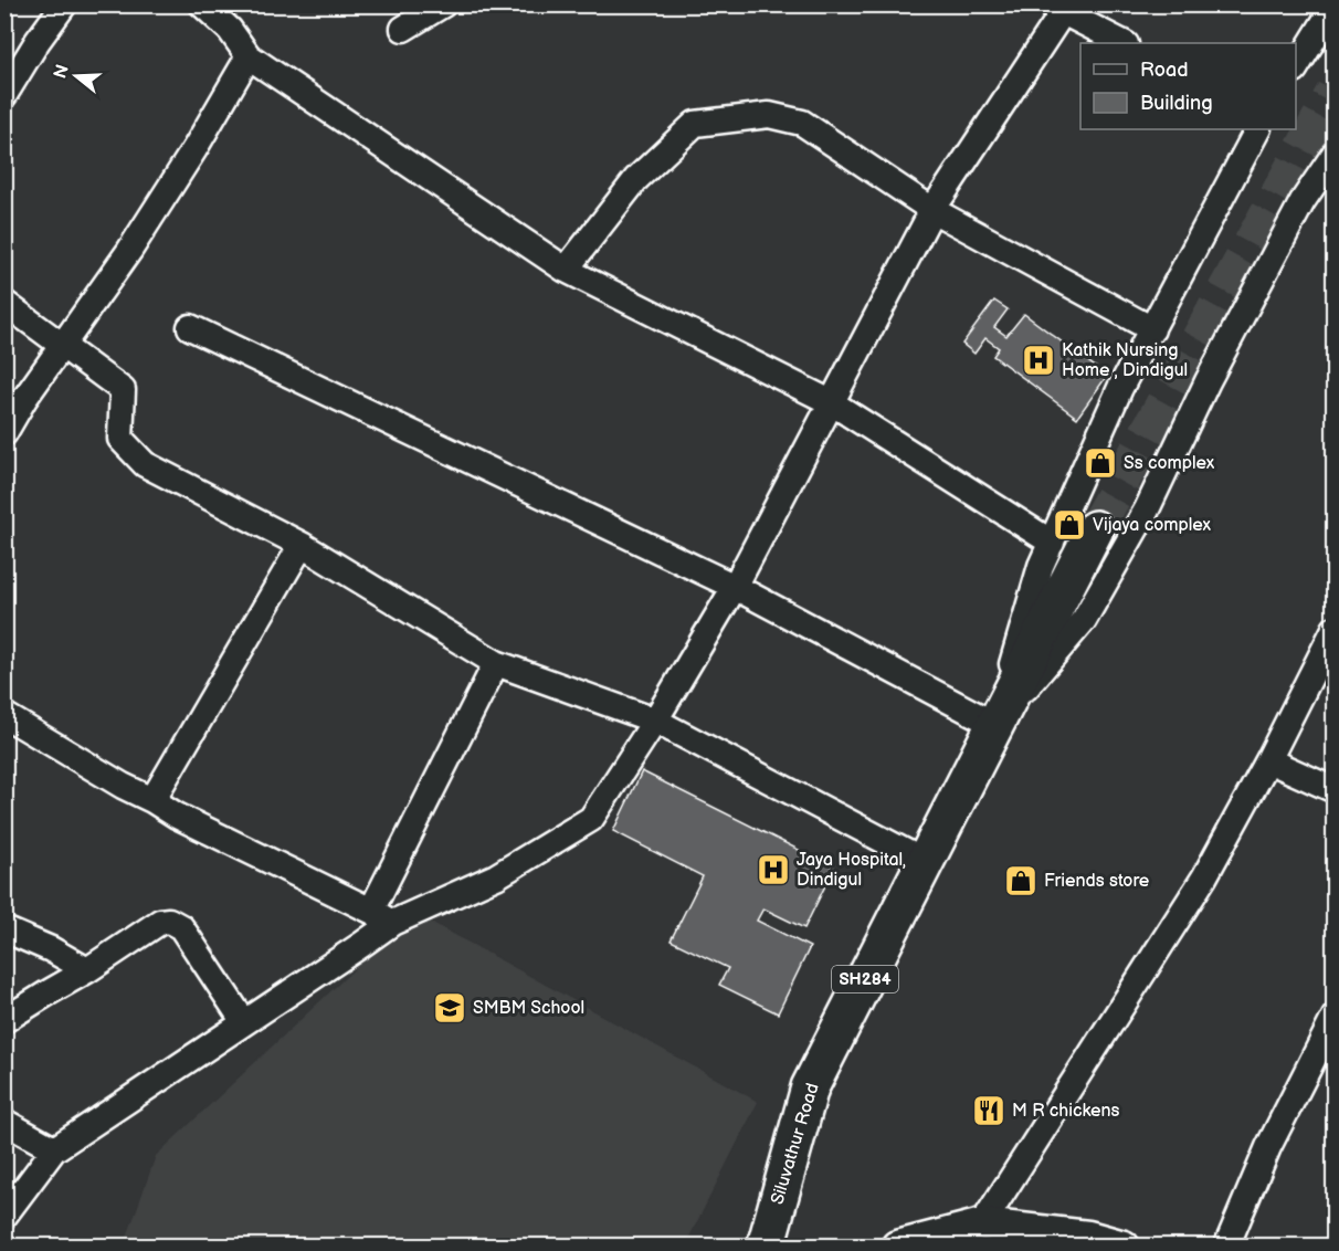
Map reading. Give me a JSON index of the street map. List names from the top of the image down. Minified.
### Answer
{"streets":{"main road":["SH284","Siluvathur Road"]},"crossings":[["SH284","Siluvathur Road"]],"places":{"hospital":["Kathik Nursing Home , Dindigul","Jaya Hospital, Dindigul"],"shop":["Ss complex","Vijaya complex","Friends store"],"school or university":["SMBM School"],"restaurant":["M R chickens"]},"legend":["Road","Building"],"north":"left"}
